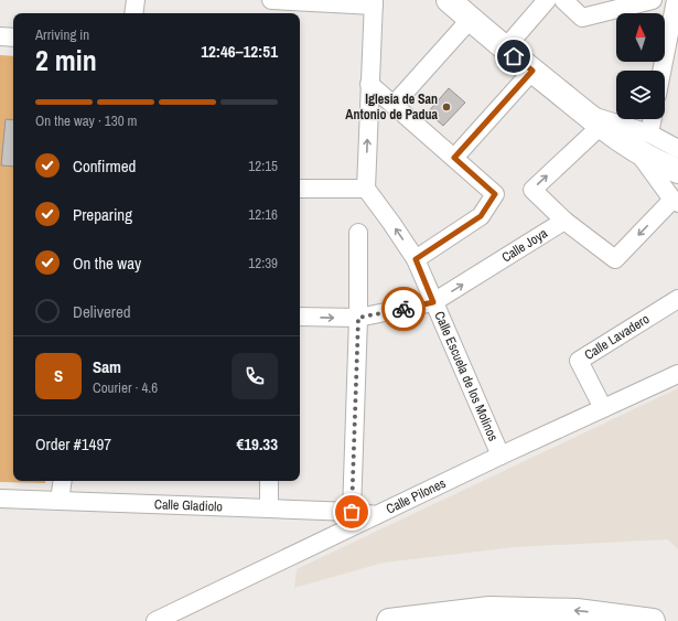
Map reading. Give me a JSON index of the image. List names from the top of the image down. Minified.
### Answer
{"streets":{"street":["Calle Joya","Calle Lavadero","Calle Escuela de los Molinos","Calle Pilones","Calle Gladiolo"]},"crossings":[["Calle Joya","Calle Escuela de los Molinos"],["Calle Lavadero","Calle Pilones"],["Calle Escuela de los Molinos","Calle Pilones"],["Calle Pilones","Calle Gladiolo"]],"places":["Iglesia de San Antonio de Padua"],"north":"top","page":{"heading":["2 min","Arriving in","12:46–12:51"],"panel":["Sam","Courier · 4.6","Order #1497","€19.33"],"bar":"On the way · 130 m","list":[["Confirmed","12:15"],["Preparing","12:16"],["On the way","12:39"],"Delivered"],"round":"S"}}
